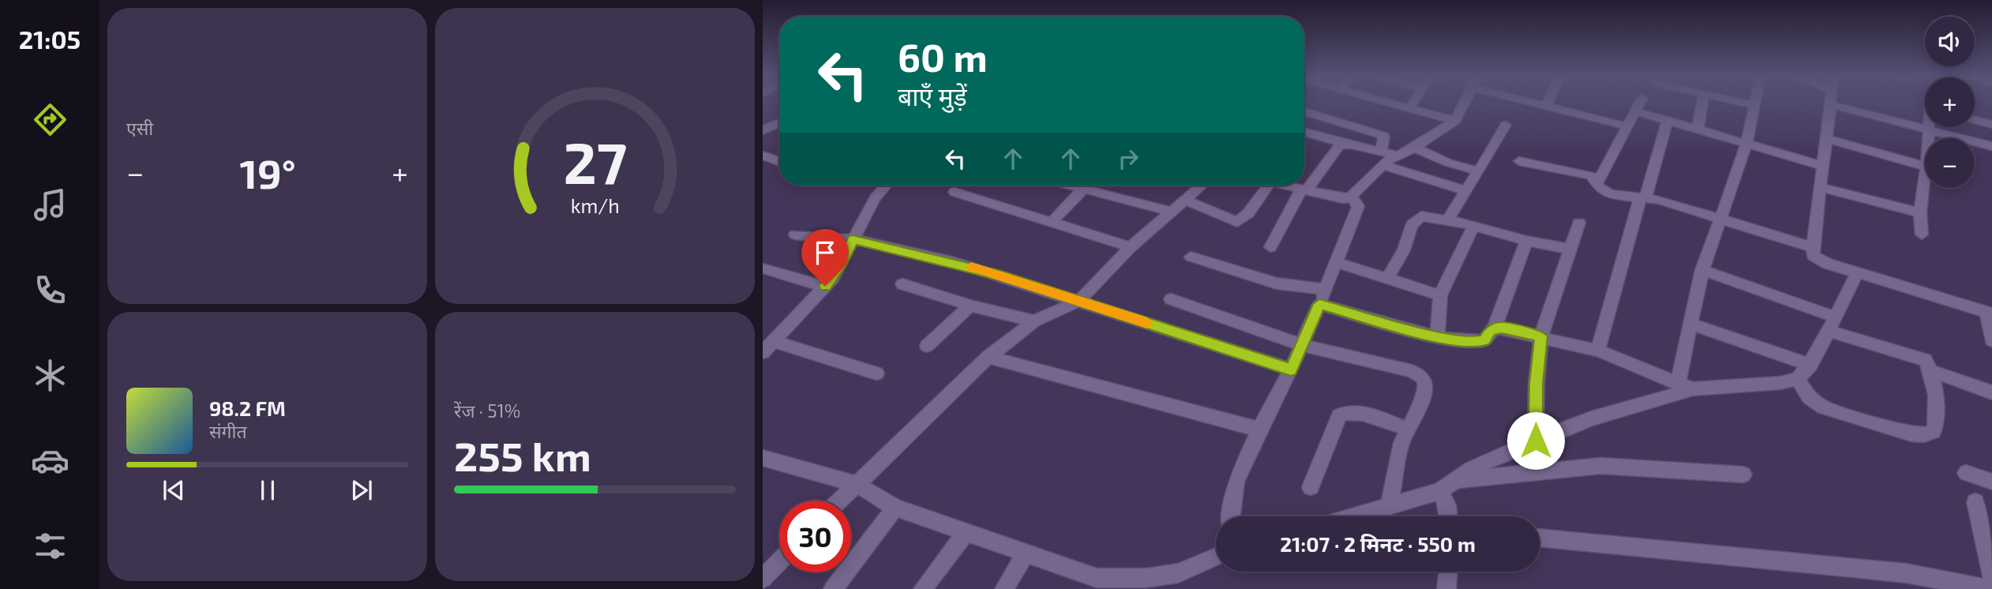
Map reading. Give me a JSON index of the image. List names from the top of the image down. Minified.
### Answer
{"page":{"tabs":"21:05","tile":["एसी",["रेंज · 51%","255 km"]],"map_buttons":["+","−"],"turn":["60 m","बाएँ मुड़ें"],"heat":["−","19°","+"],"song":["98.2 FM","संगीत"],"limit":"30","trip":"21:07 · 2 मिनट · 550 m","gauge":["27","km/h"]}}
